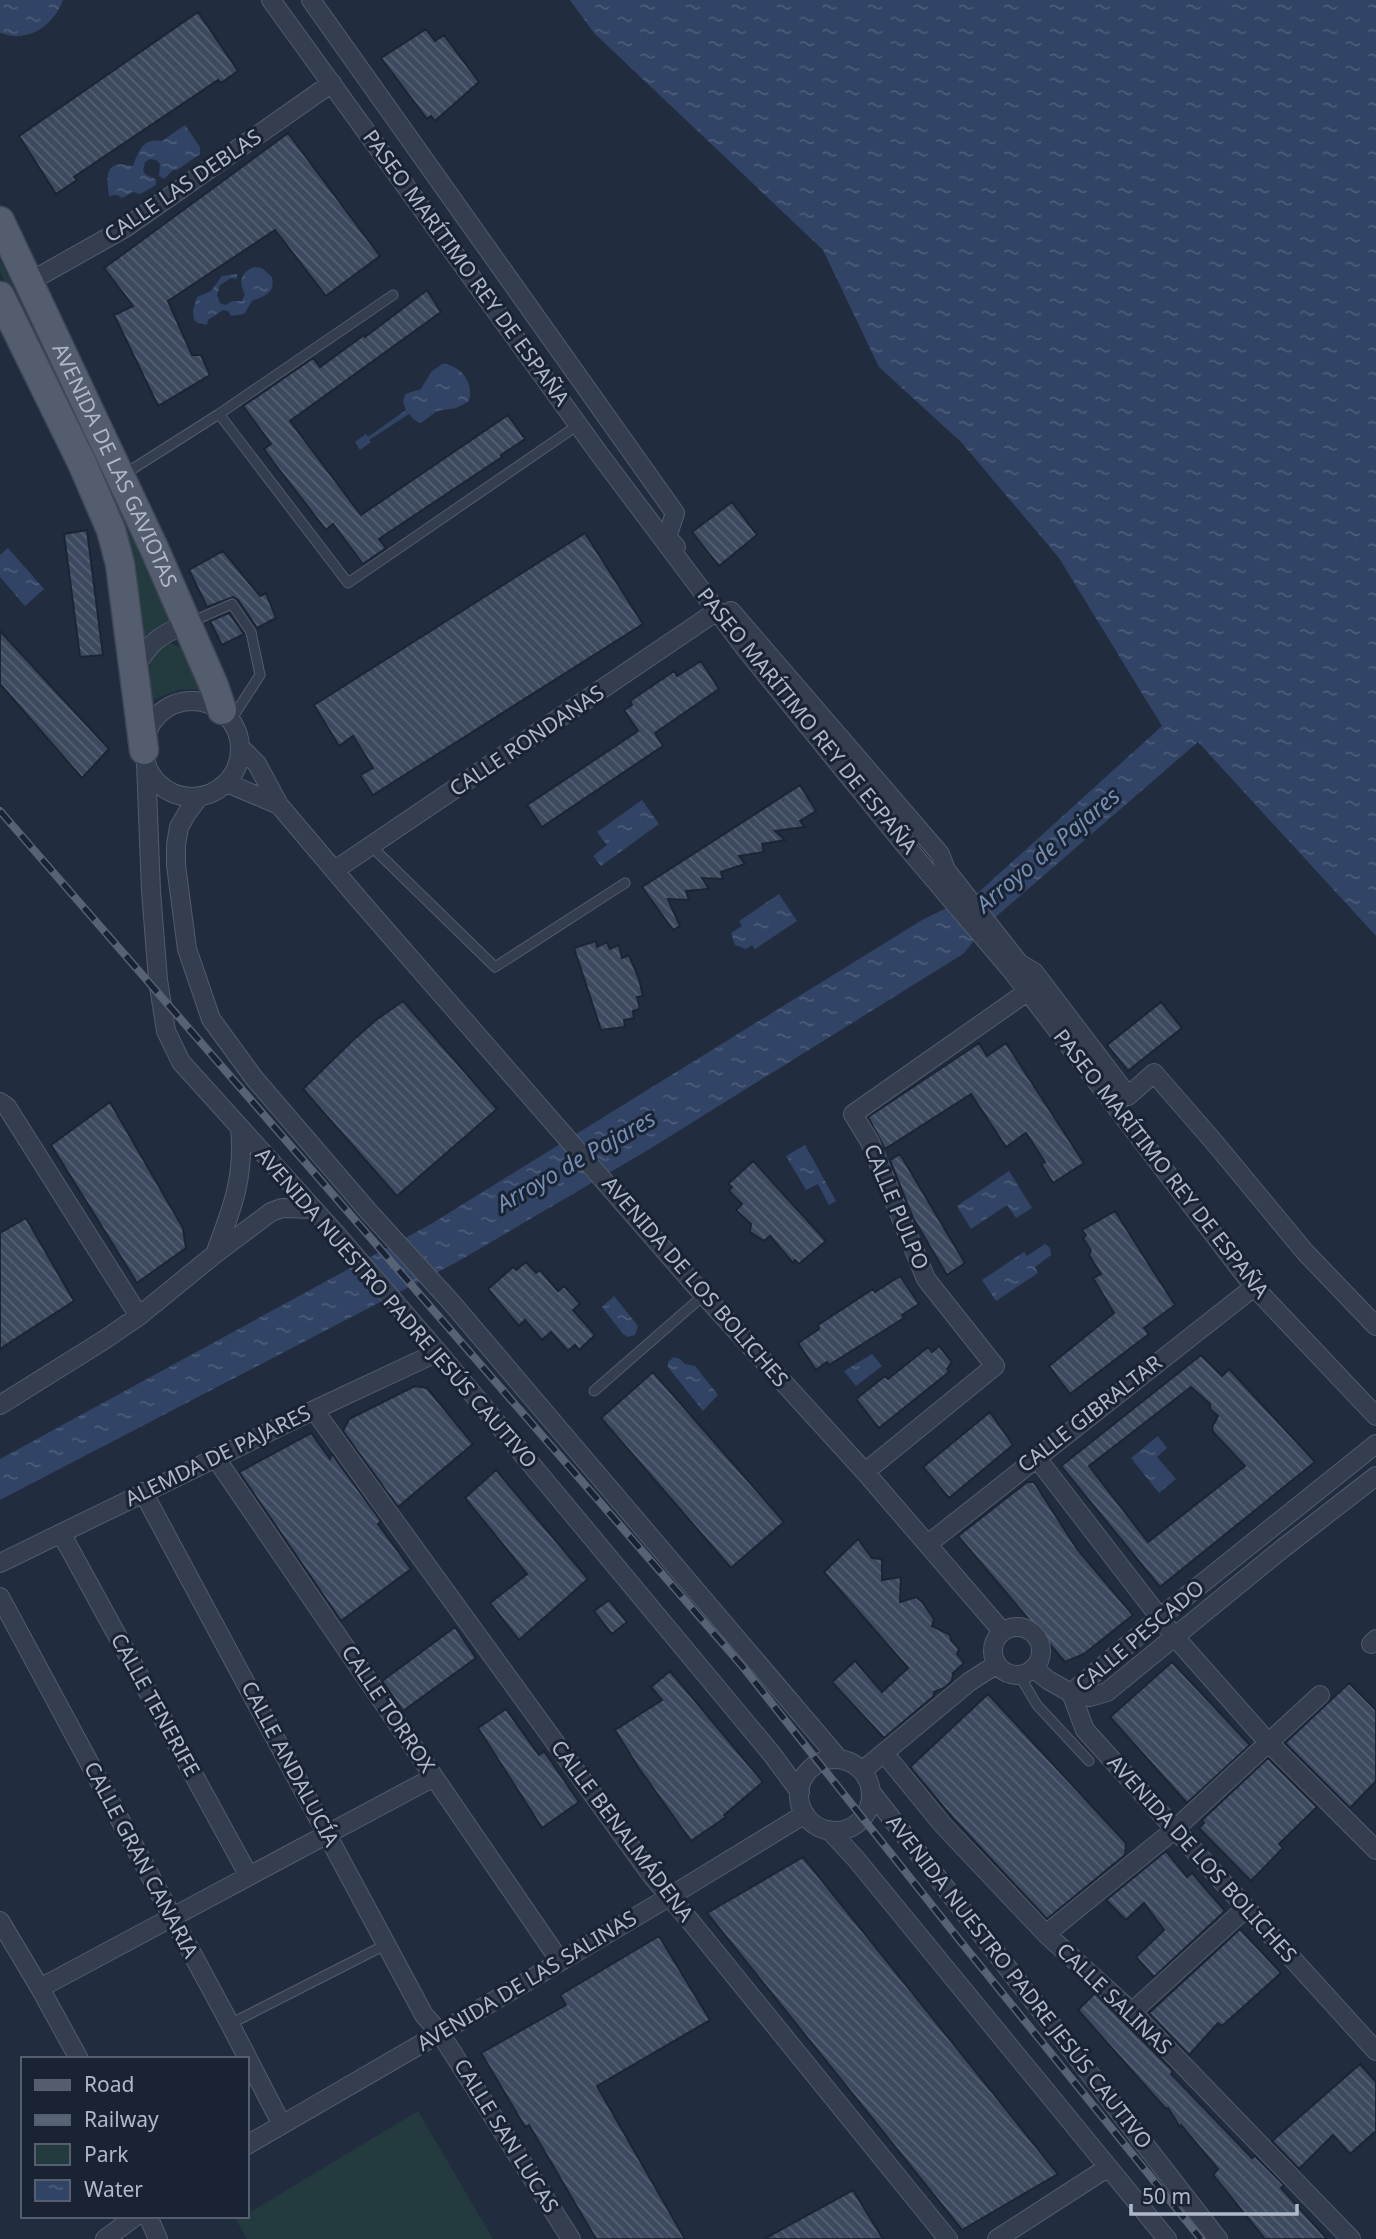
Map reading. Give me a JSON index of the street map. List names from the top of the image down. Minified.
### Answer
{"streets":{"main road":["AVENIDA DE LAS GAVIOTAS"],"street":["CALLE LAS DEBLAS","PASEO MARÍTIMO REY DE ESPAÑA","CALLE RONDANAS","CALLE PULPO","AVENIDA DE LOS BOLICHES","AVENIDA NUESTRO PADRE JESÚS CAUTIVO","CALLE GIBRALTAR","ALEMDA DE PAJARES","CALLE PESCADO","CALLE TENERIFE","CALLE TORROX","CALLE ANDALUCÍA","CALLE BENALMÁDENA","CALLE GRAN CANARIA","AVENIDA DE LAS SALINAS","CALLE SALINAS","CALLE SAN LUCAS"]},"crossings":[["CALLE LAS DEBLAS","PASEO MARÍTIMO REY DE ESPAÑA"],["CALLE LAS DEBLAS","AVENIDA DE LAS GAVIOTAS"],["PASEO MARÍTIMO REY DE ESPAÑA","CALLE RONDANAS"],["PASEO MARÍTIMO REY DE ESPAÑA","CALLE PULPO"],["PASEO MARÍTIMO REY DE ESPAÑA","CALLE GIBRALTAR"],["AVENIDA DE LAS GAVIOTAS","AVENIDA DE LOS BOLICHES"],["AVENIDA DE LAS GAVIOTAS","AVENIDA NUESTRO PADRE JESÚS CAUTIVO"],["CALLE RONDANAS","AVENIDA DE LOS BOLICHES"],["CALLE PULPO","AVENIDA DE LOS BOLICHES"],["AVENIDA DE LOS BOLICHES","AVENIDA NUESTRO PADRE JESÚS CAUTIVO"],["AVENIDA DE LOS BOLICHES","CALLE GIBRALTAR"],["AVENIDA DE LOS BOLICHES","CALLE PESCADO"],["AVENIDA NUESTRO PADRE JESÚS CAUTIVO","ALEMDA DE PAJARES"],["AVENIDA NUESTRO PADRE JESÚS CAUTIVO","AVENIDA DE LAS SALINAS"],["ALEMDA DE PAJARES","CALLE TENERIFE"],["ALEMDA DE PAJARES","CALLE TORROX"],["ALEMDA DE PAJARES","CALLE ANDALUCÍA"],["ALEMDA DE PAJARES","CALLE BENALMÁDENA"],["CALLE TORROX","AVENIDA DE LAS SALINAS"],["CALLE ANDALUCÍA","AVENIDA DE LAS SALINAS"],["CALLE ANDALUCÍA","CALLE SAN LUCAS"],["CALLE BENALMÁDENA","AVENIDA DE LAS SALINAS"],["CALLE GRAN CANARIA","AVENIDA DE LAS SALINAS"],["AVENIDA DE LAS SALINAS","CALLE SAN LUCAS"]],"water":["Arroyo de Pajares"],"legend":["Road","Railway","Park","Water"],"scale_bar":"50 m"}
